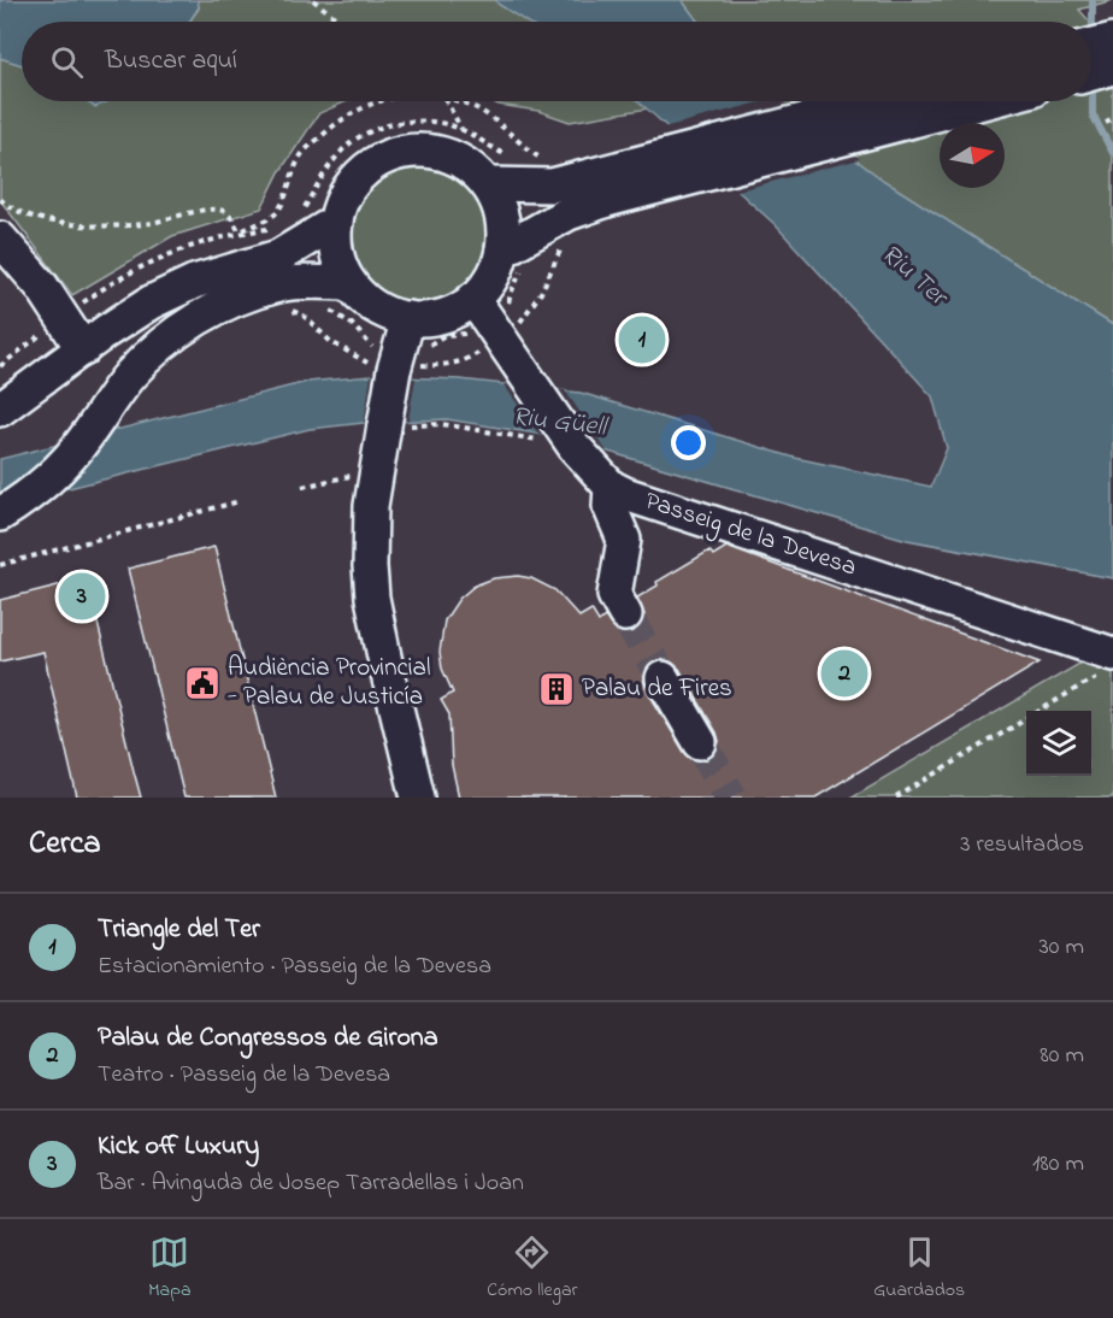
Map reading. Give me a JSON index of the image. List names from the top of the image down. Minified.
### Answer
{"streets":{"street":["Passeig de la Devesa"]},"water":["Riu Ter","Riu Güell"],"places":{"public building":["Audiència Provincial - Palau de Justicía"],"building":["Palau de Fires"]},"north":"right","page":{"search":"Buscar aquí","pins":["1","3","2"],"heading":["Cerca","3 resultados"],"list":[{"mark":"1","name":"Triangle del Ter","note":"Estacionamiento · Passeig de la Devesa","value":"30 m"},{"mark":"2","name":"Palau de Congressos de Girona","note":"Teatro · Passeig de la Devesa","value":"80 m"},{"mark":"3","name":"Kick off Luxury","note":"Bar · Avinguda de Josep Tarradellas i Joan","value":"180 m"}],"nav":["Mapa","Cómo llegar","Guardados"]}}
